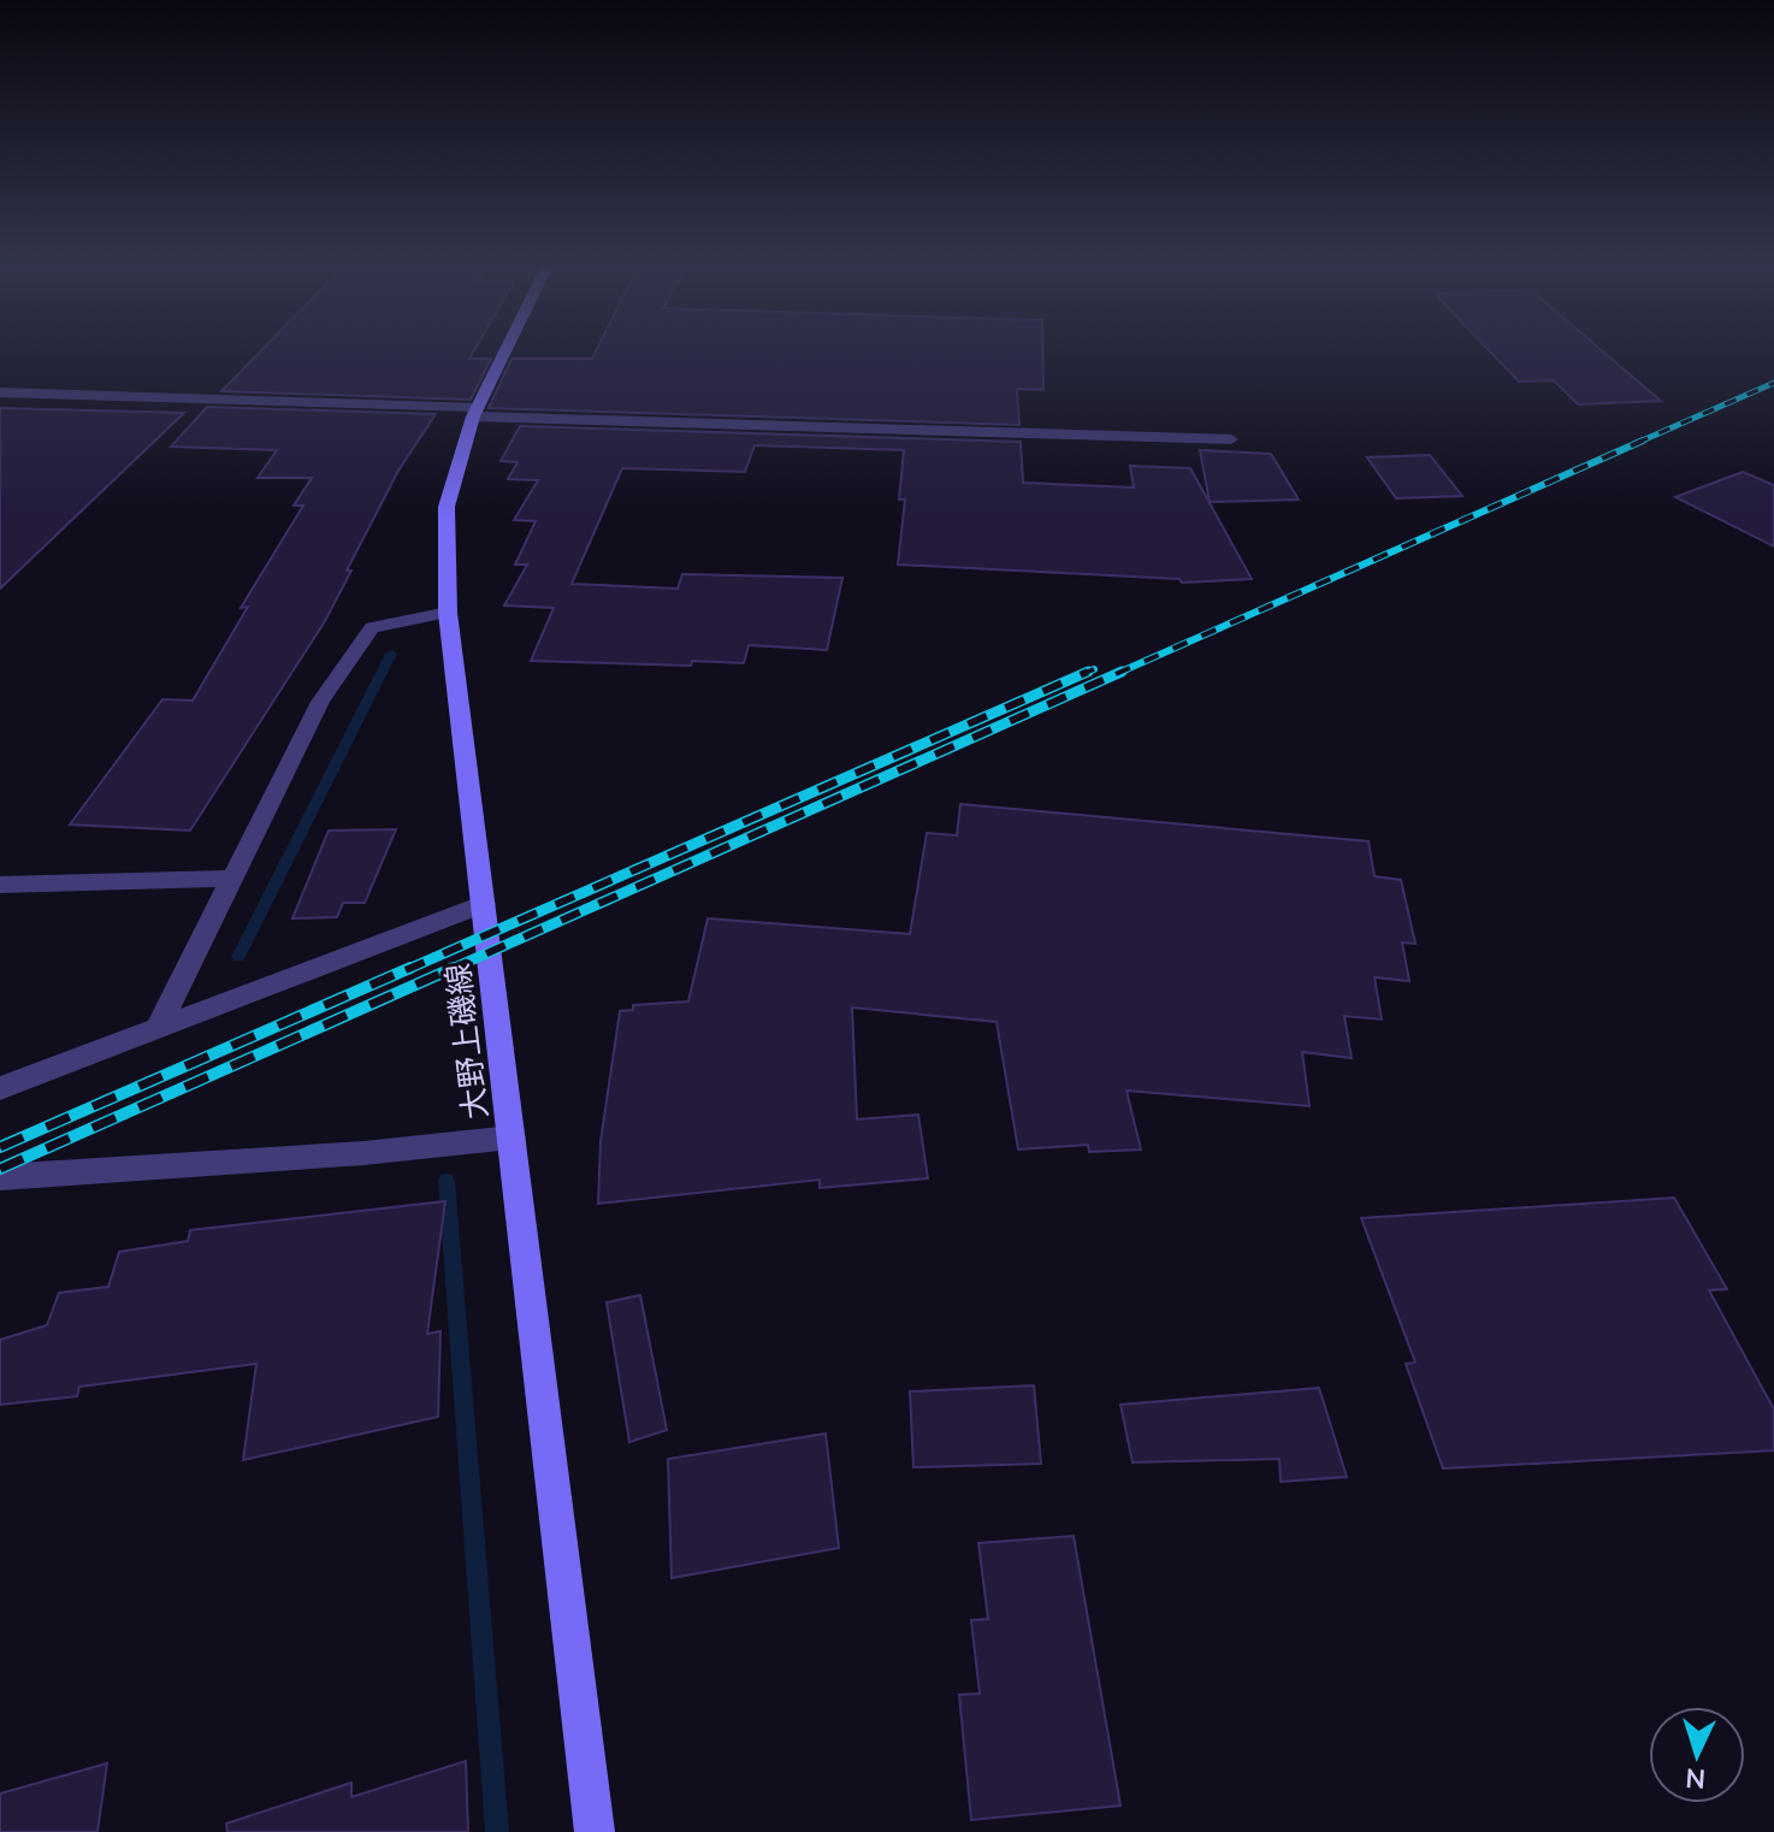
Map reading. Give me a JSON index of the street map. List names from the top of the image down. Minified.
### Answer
{"streets":{"main road":["大野上磯線"]},"north":"bottom"}
